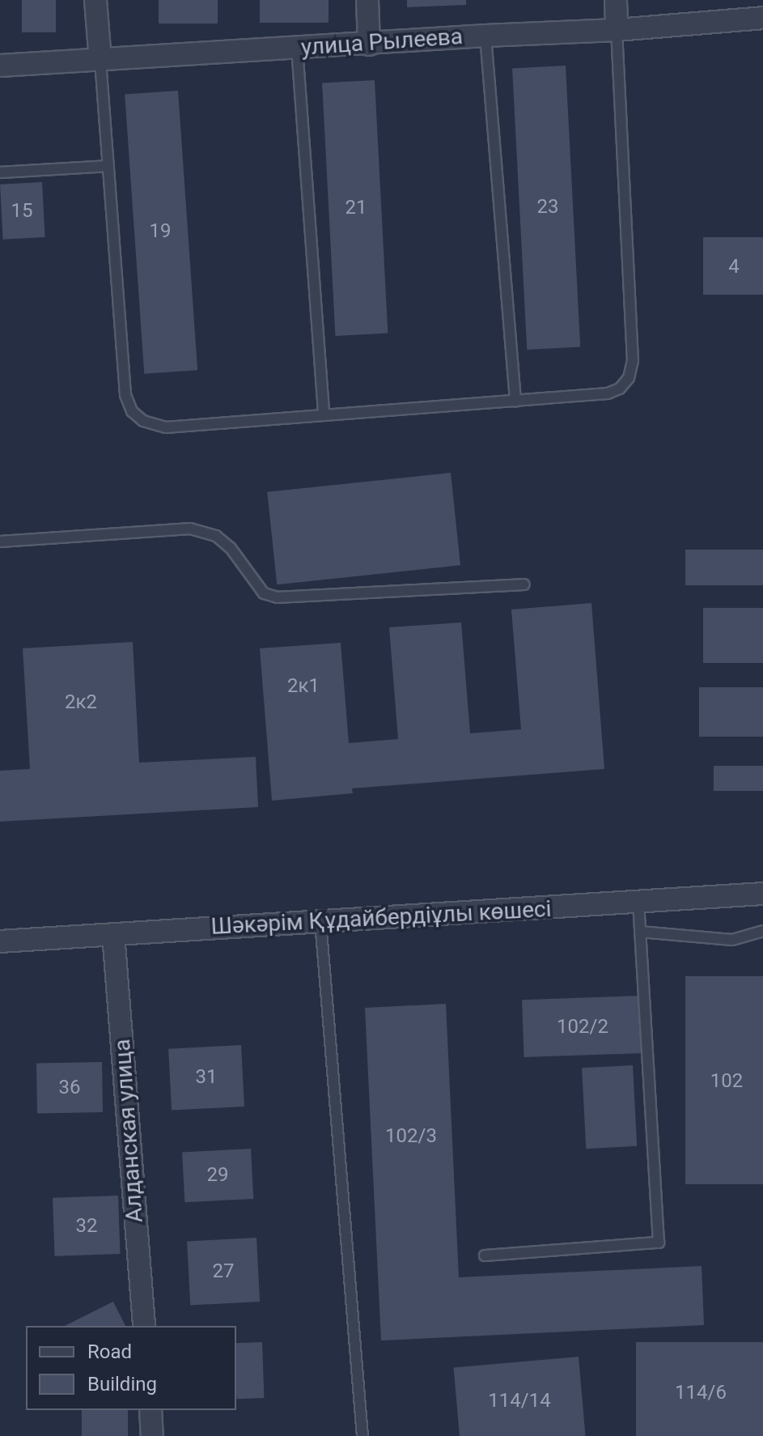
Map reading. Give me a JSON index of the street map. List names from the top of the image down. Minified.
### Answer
{"streets":{"street":["улица Рылеева","Шәкәрім Құдайбердіұлы көшесі","Алданская улица"]},"crossings":[["Шәкәрім Құдайбердіұлы көшесі","Алданская улица"]],"house_numbers":["23","21","15","19","4","2к1","2к2","102/2","31","102","36","102/3","29","32","27","114/6","114/14"],"legend":["Road","Building"]}
